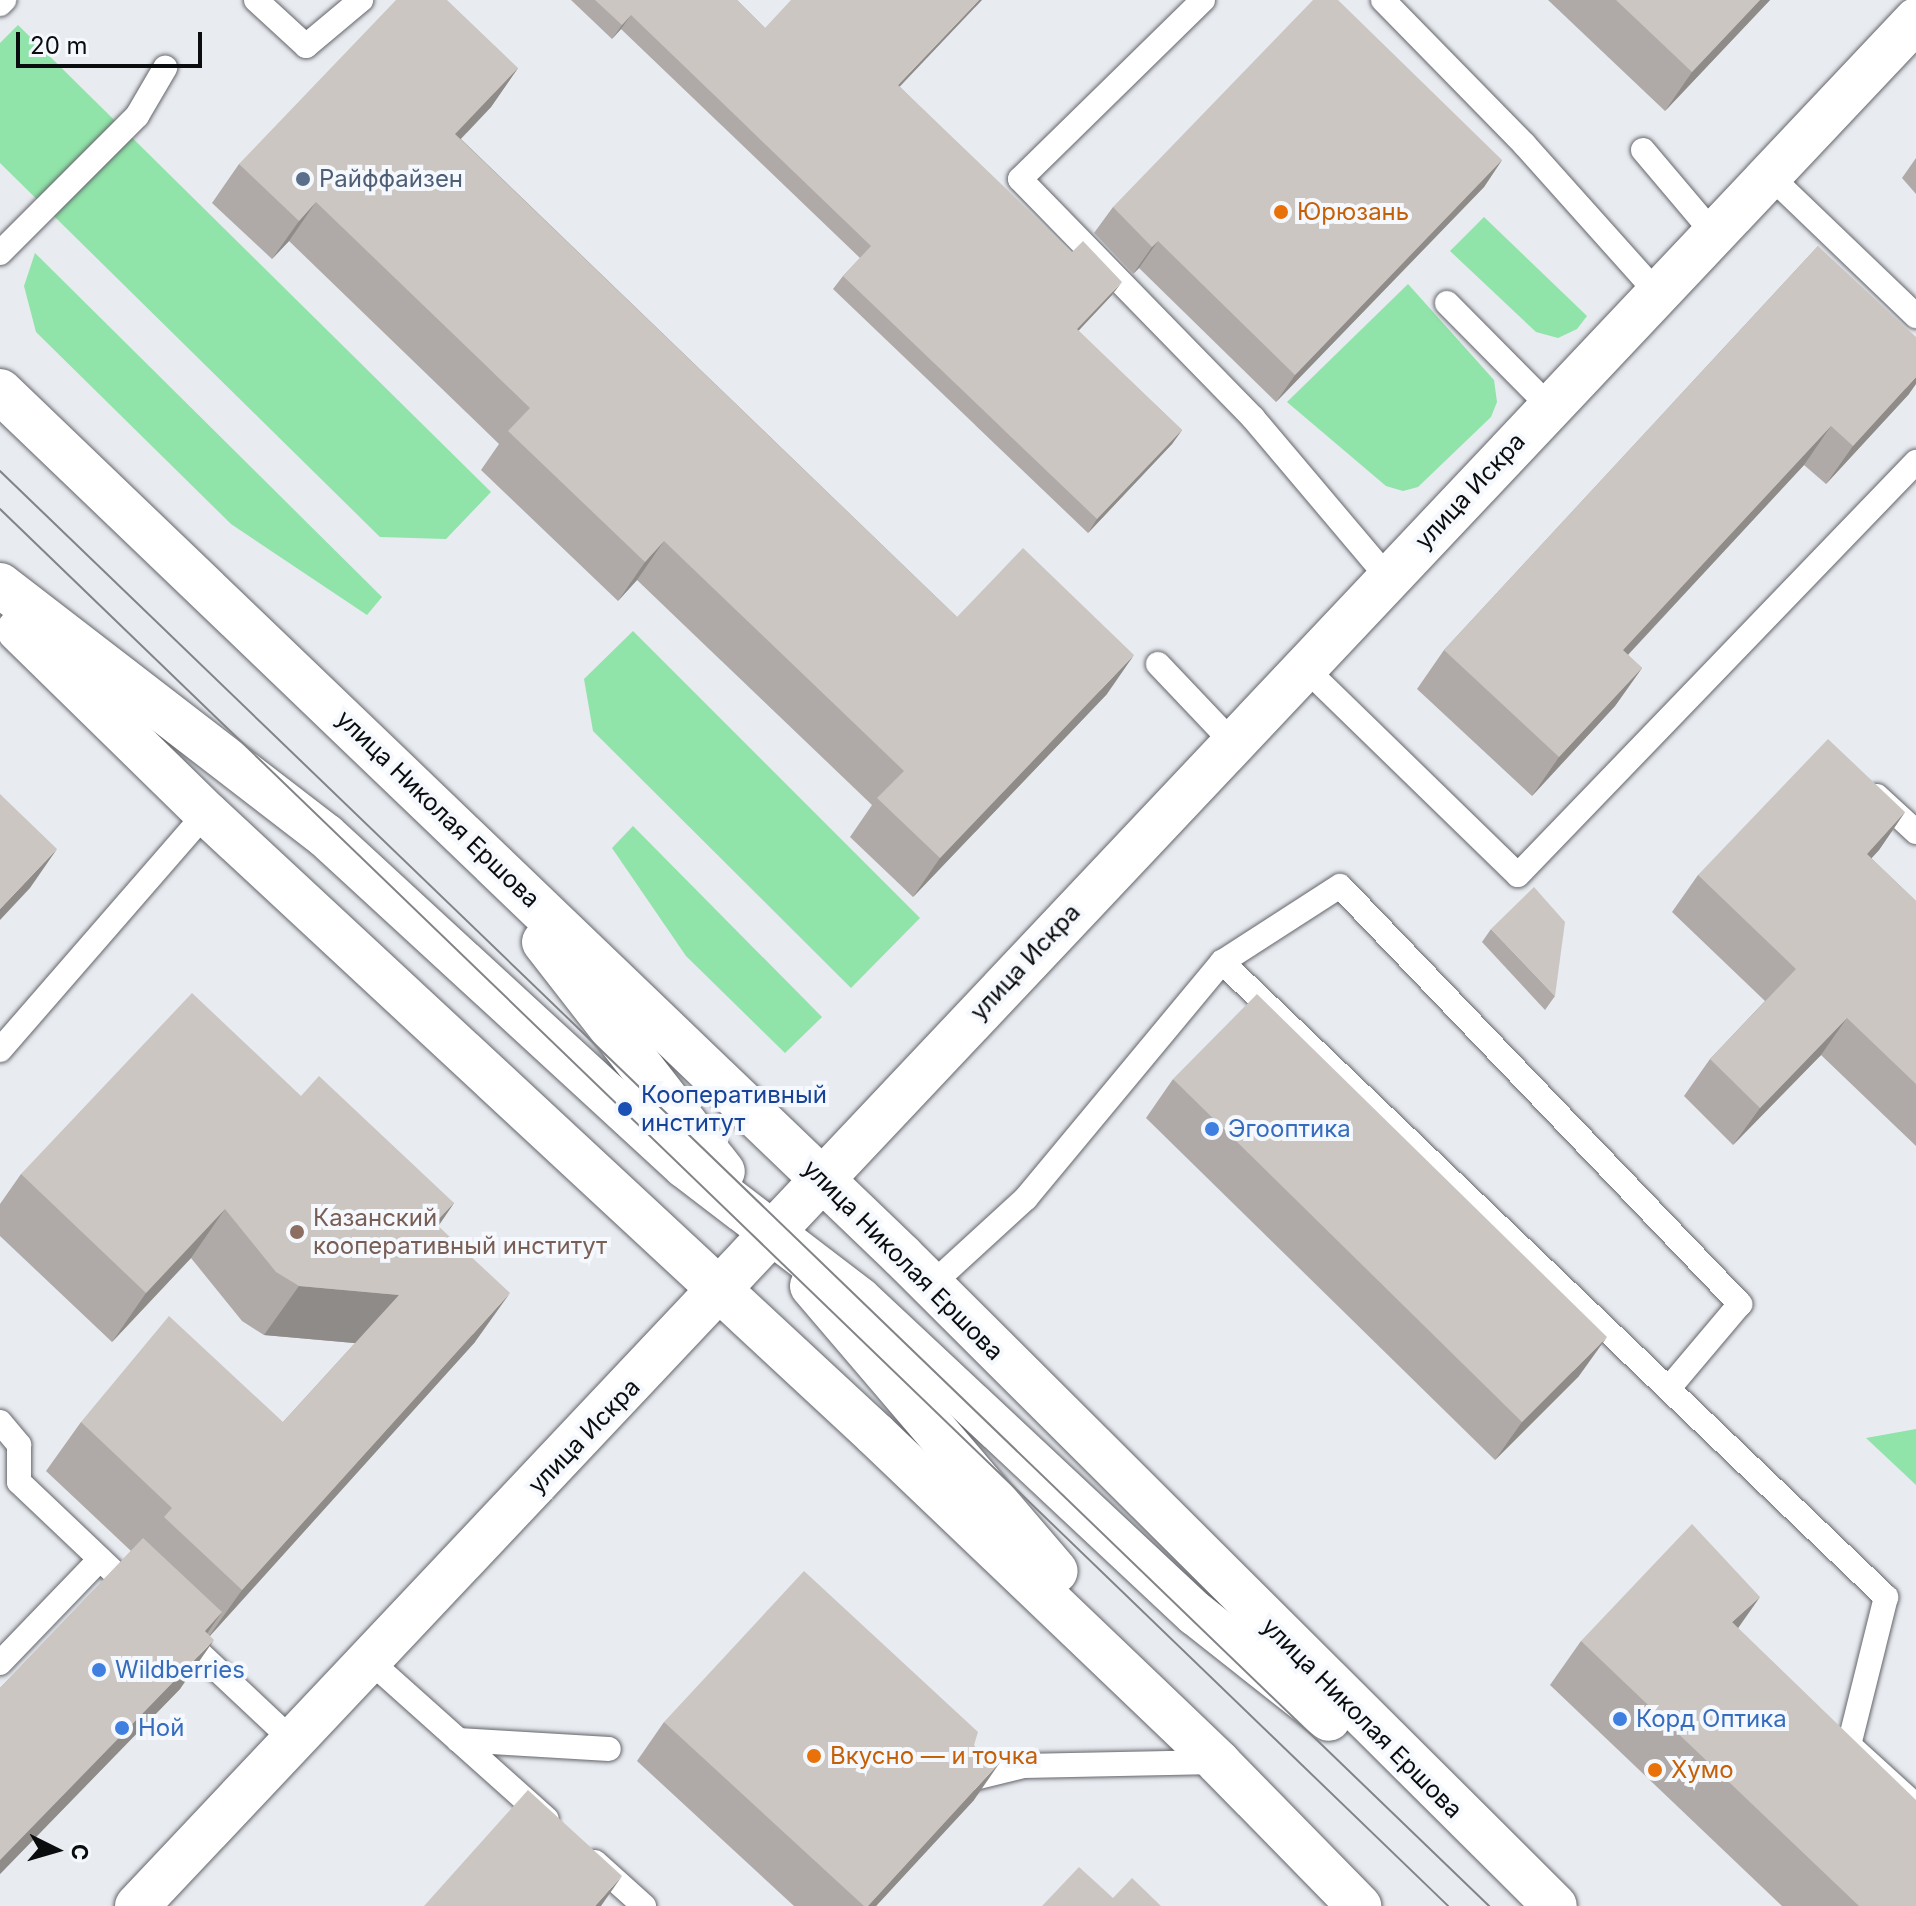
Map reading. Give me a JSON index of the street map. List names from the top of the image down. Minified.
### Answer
{"streets":{"main road":["улица Искра","улица Николая Ершова"]},"crossings":[["улица Искра","улица Николая Ершова"]],"places":["Райффайзен","Юрюзань","Кооперативный институт","Эгооптика","Казанский кооперативный институт","Wildberries","Корд Оптика","Ной","Вкусно — и точка","Хумо"],"scale_bar":"20 m","north":"right"}
